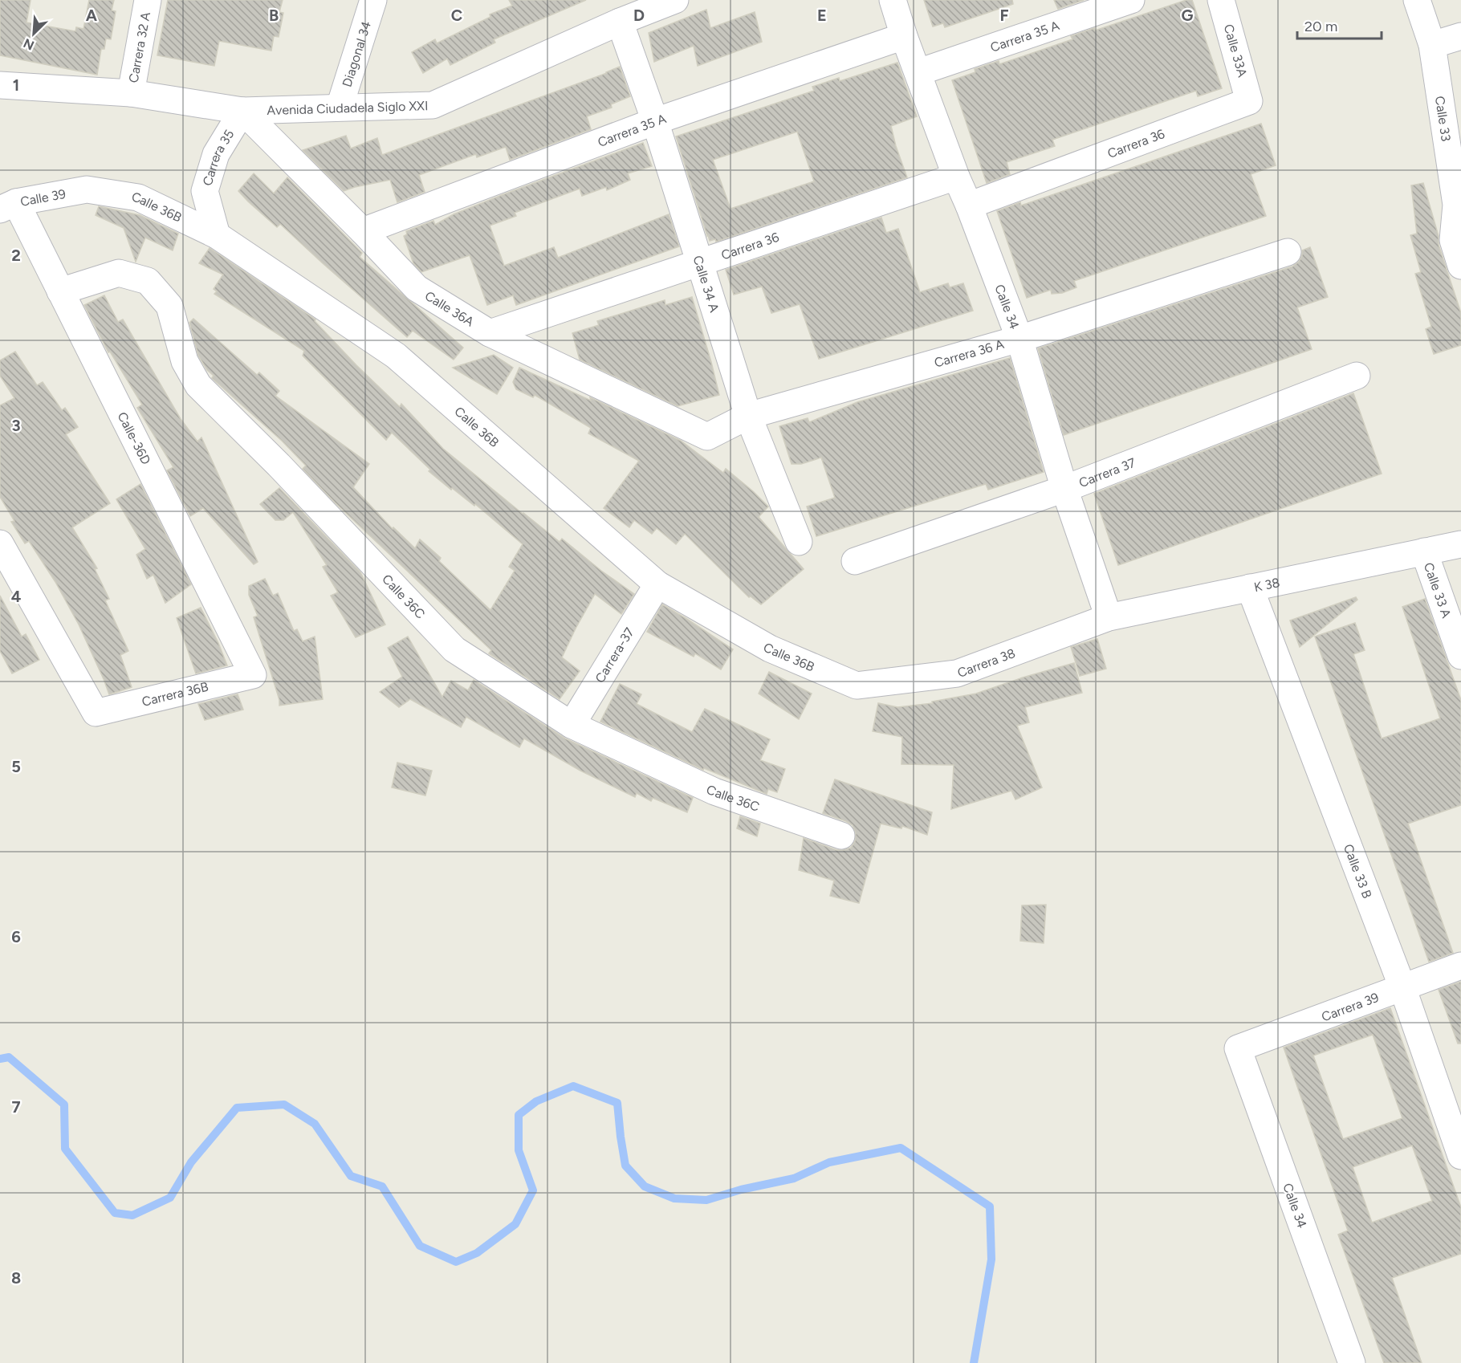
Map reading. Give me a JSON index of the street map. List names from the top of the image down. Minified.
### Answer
{"streets":{"street":["Carrera 35 A","Carrera 32 A","Calle 33A","Diagonal 34","Avenida Ciudadela Siglo XXI","Calle 33","Carrera 36","Carrera 35","Calle 39","Calle 36B","Calle 34 A","Calle 34","Calle 36A","Carrera 36 A","Calle-36D","Carrera 37","K 38","Calle 33 A","Calle 36C","Carrera-37","Carrera 38","Carrera 36B","Calle 33 B","Carrera 39"]},"crossings":[["Carrera 35 A","Calle 34 A"],["Carrera 35 A","Calle 34"],["Carrera 35 A","Calle 36A"],["Carrera 32 A","Avenida Ciudadela Siglo XXI"],["Calle 33A","Carrera 36"],["Diagonal 34","Avenida Ciudadela Siglo XXI"],["Avenida Ciudadela Siglo XXI","Carrera 35"],["Avenida Ciudadela Siglo XXI","Calle 34 A"],["Avenida Ciudadela Siglo XXI","Calle 36A"],["Carrera 36","Calle 34 A"],["Carrera 36","Calle 34"],["Carrera 36","Calle 36A"],["Carrera 35","Calle 36B"],["Carrera 35","Calle 36A"],["Calle 39","Calle 36B"],["Calle 39","Calle-36D"],["Calle 36B","Carrera-37"],["Calle 36B","Carrera 38"],["Calle 34 A","Carrera 36 A"],["Calle 34","Carrera 36 A"],["Calle 34","Carrera 37"],["Calle 34","K 38"],["Calle 34","Carrera 38"],["Calle 34","Carrera 39"],["Calle 36A","Carrera 36 A"],["Calle-36D","Calle 36C"],["Calle-36D","Carrera 36B"],["K 38","Calle 33 A"],["K 38","Carrera 38"],["K 38","Calle 33 B"],["Calle 36C","Carrera-37"],["Calle 33 B","Carrera 39"]],"scale_bar":"20 m","north":"bottom left","grid":{"columns":["A","B","C","D","E","F","G"],"rows":["1","2","3","4","5","6","7","8"]}}
